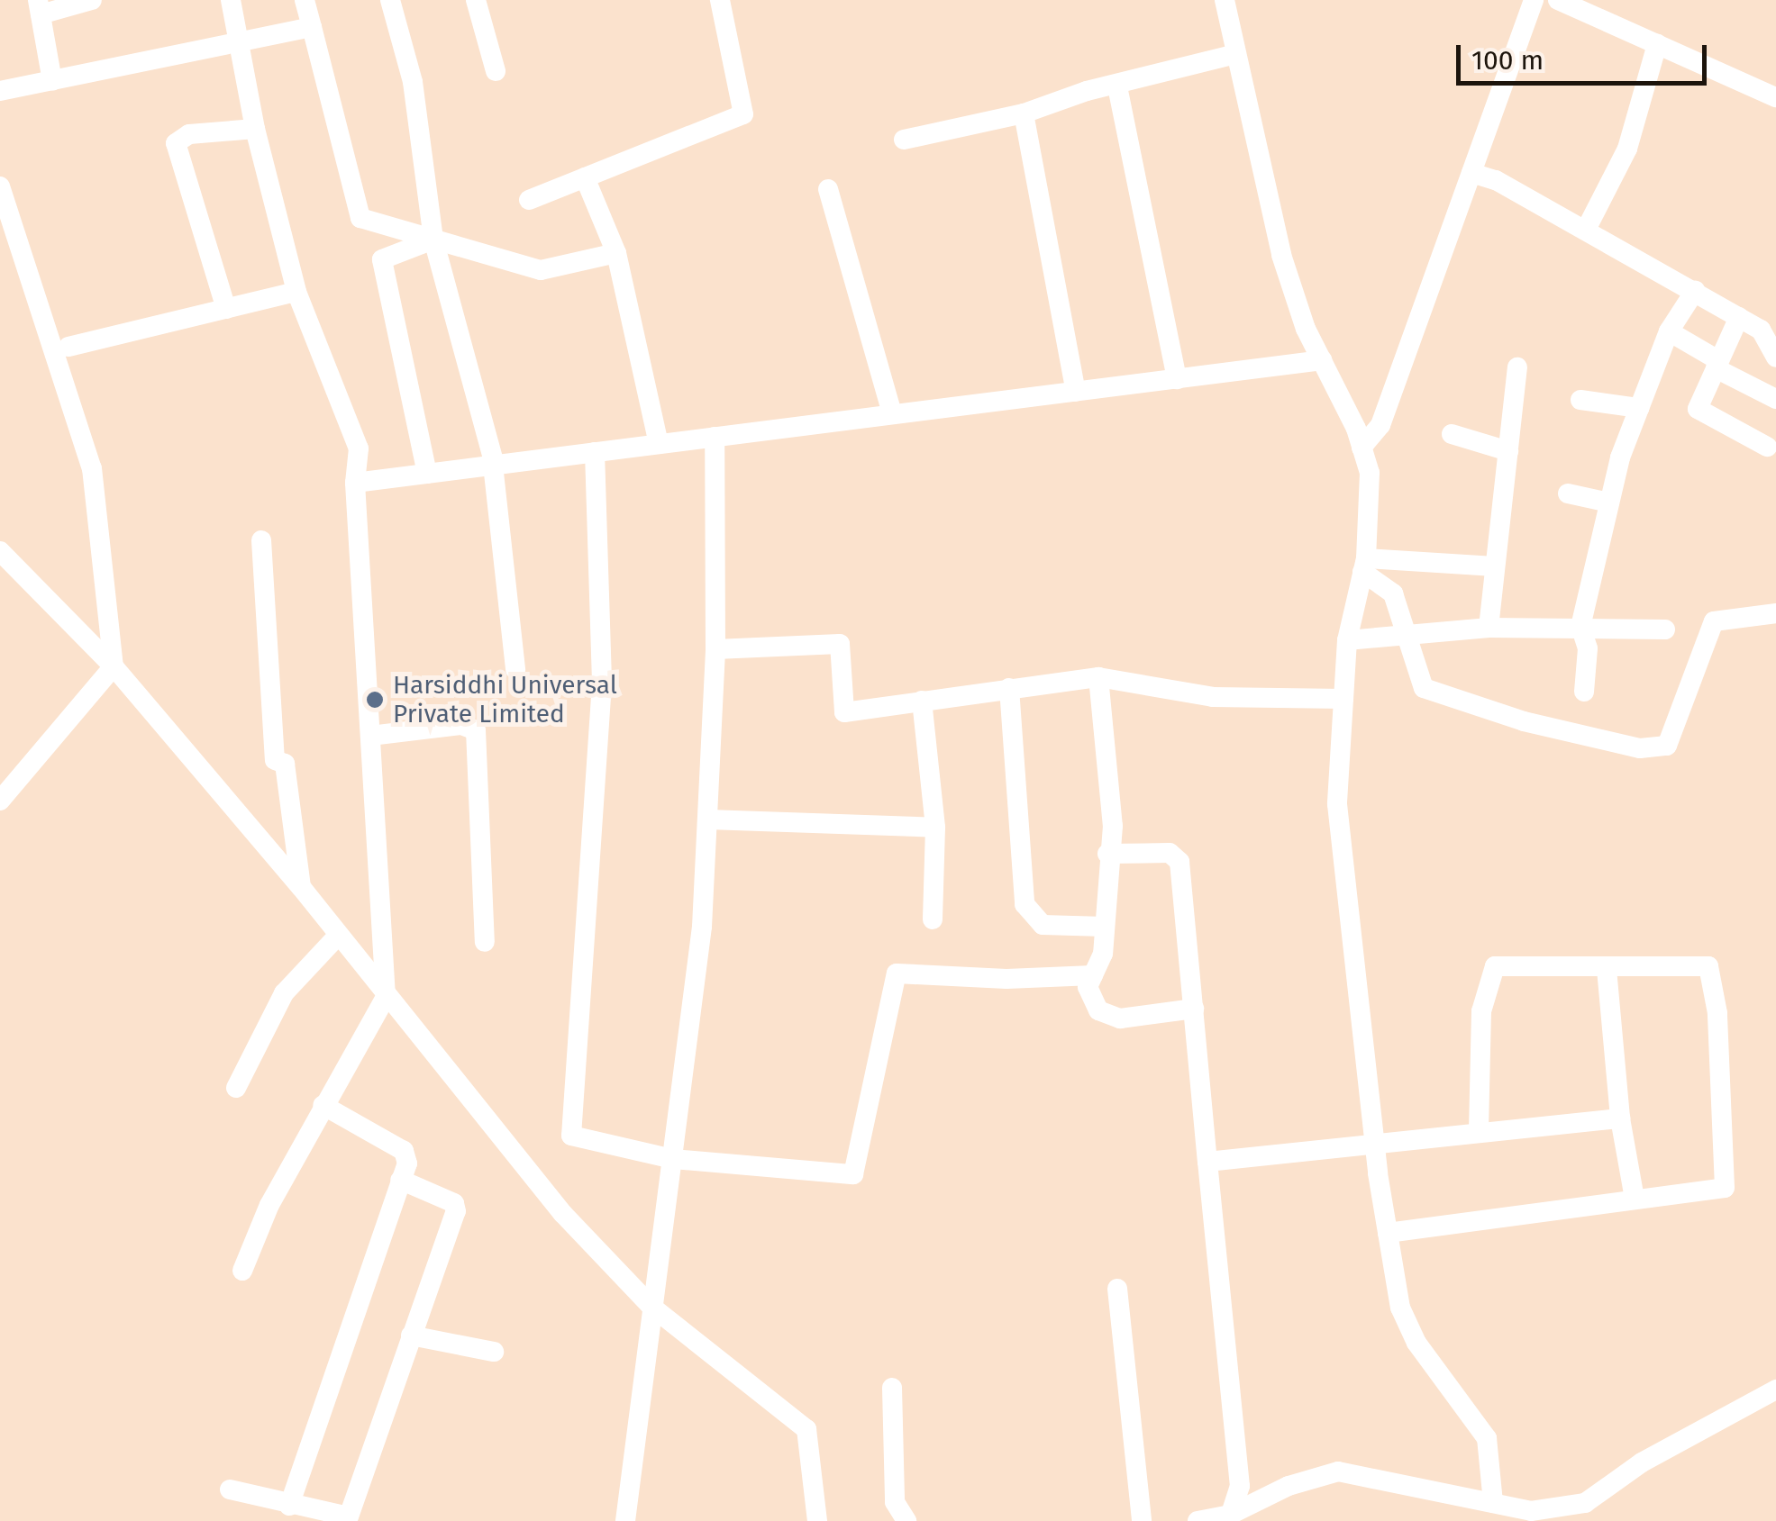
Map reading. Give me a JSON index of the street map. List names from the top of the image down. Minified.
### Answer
{"places":["Harsiddhi Universal Private Limited"],"scale_bar":"100 m"}
